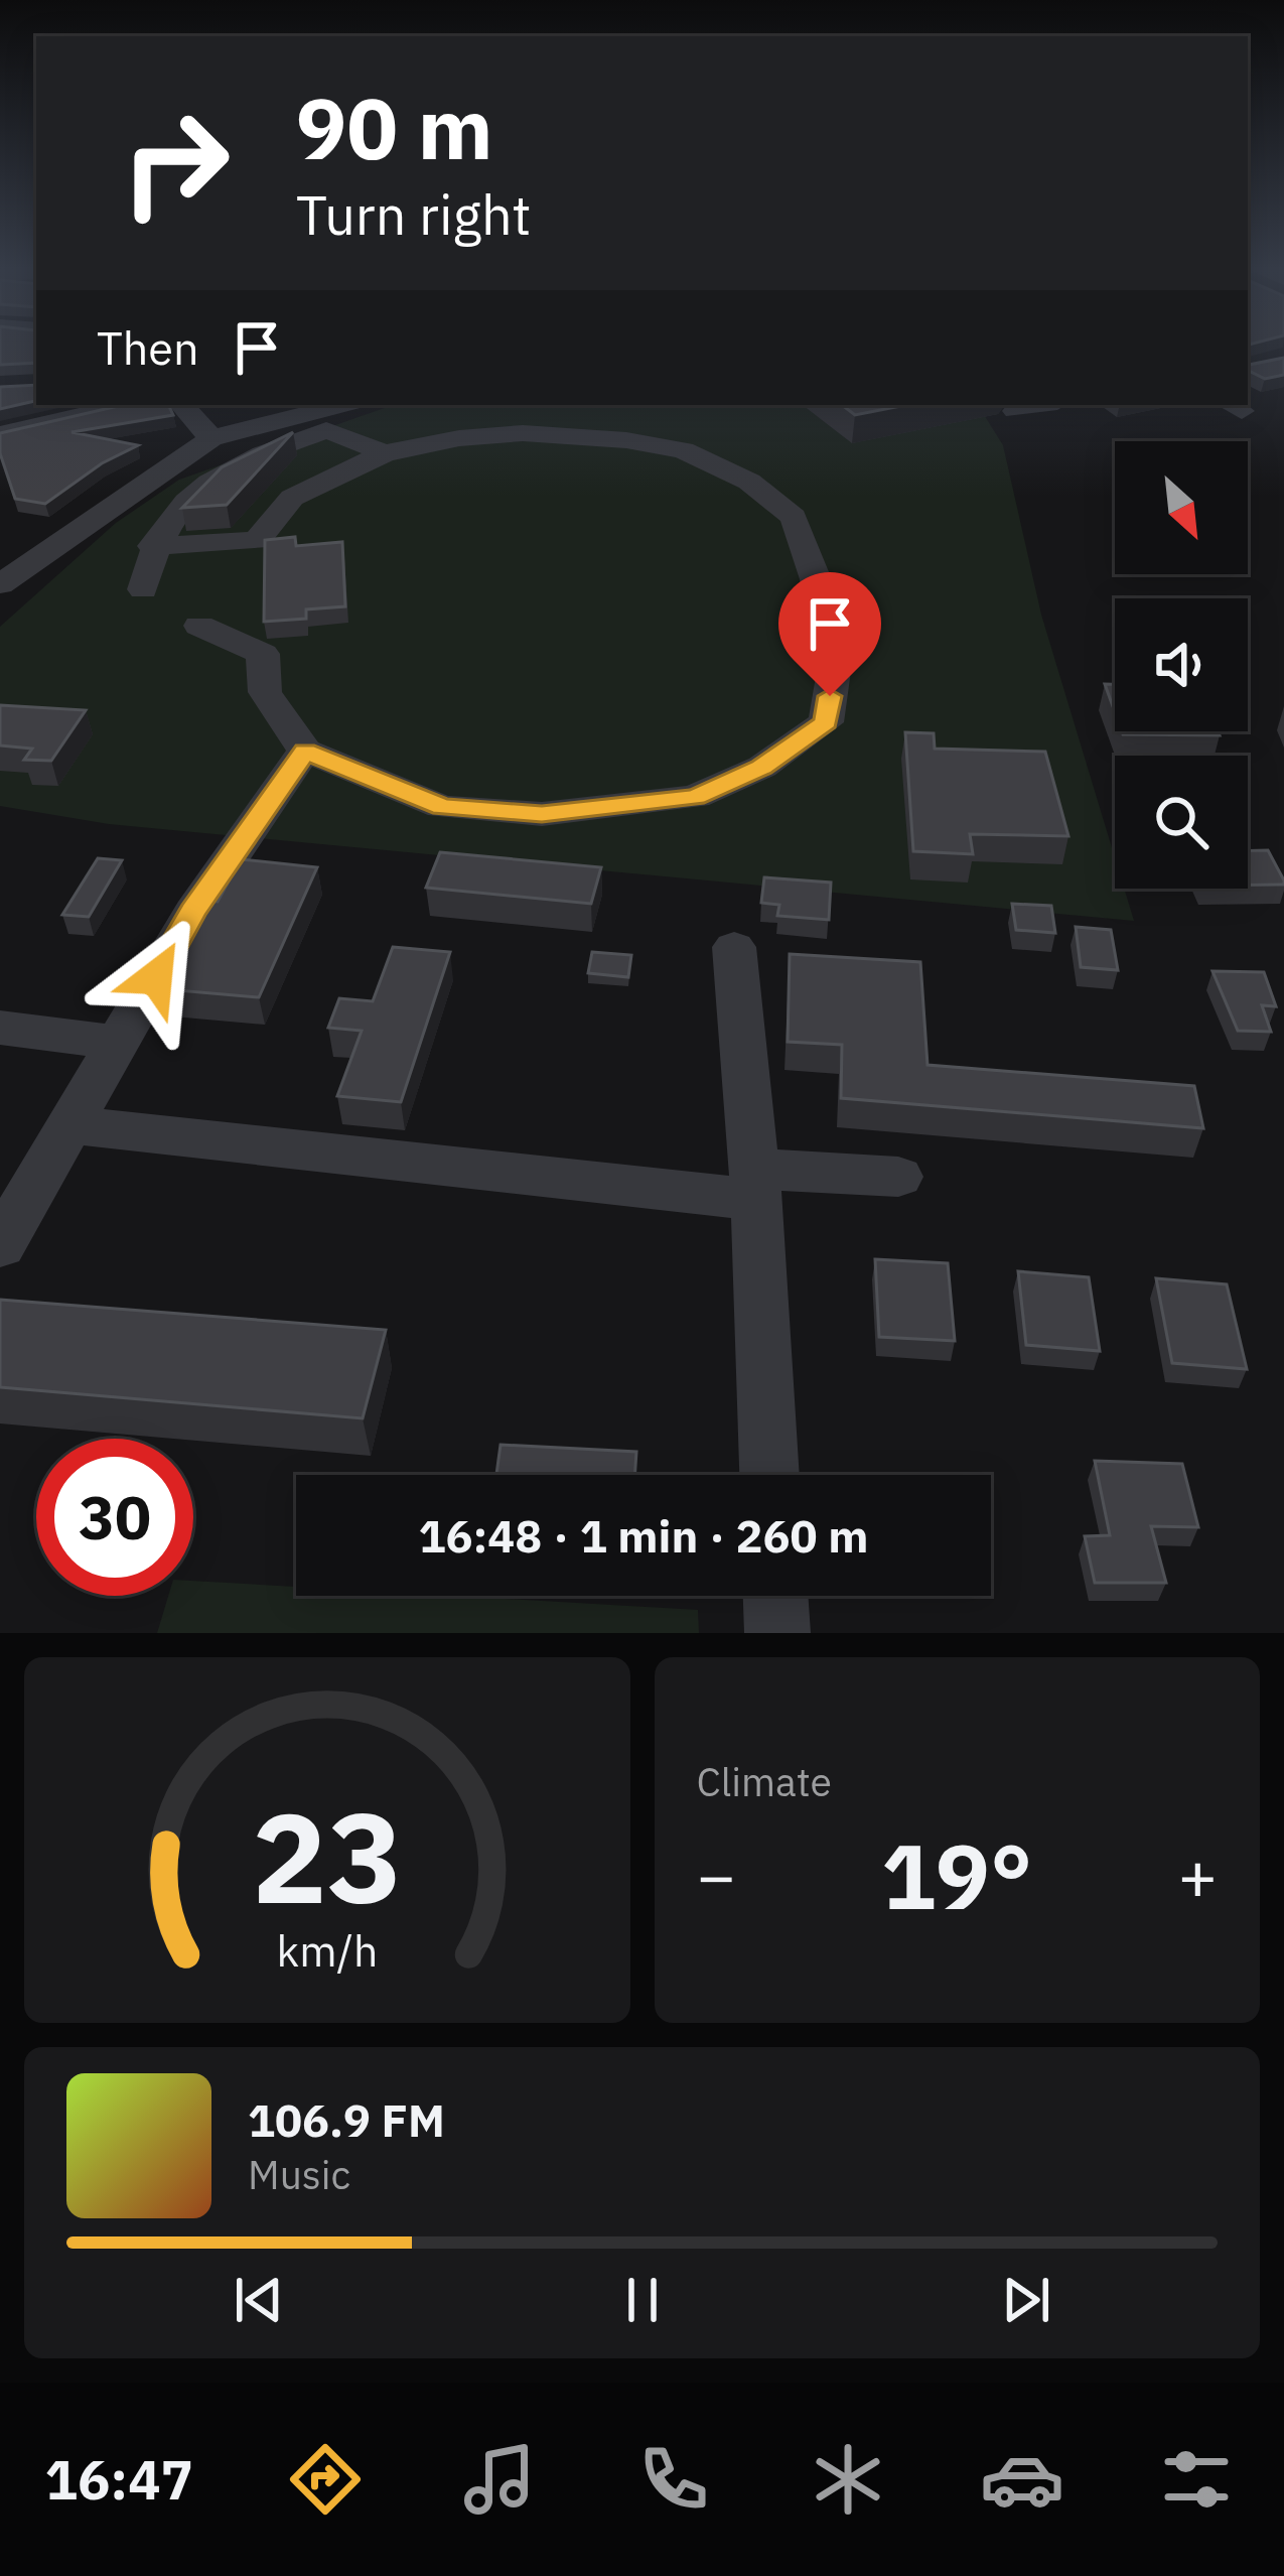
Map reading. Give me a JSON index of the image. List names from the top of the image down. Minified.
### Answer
{"north":"bottom right","page":{"turn":["90 m","Turn right"],"then":"Then","limit":"30","trip":"16:48 · 1 min · 260 m","tile":"Climate","heat":["−","19°","+"],"song":["106.9 FM","Music"],"tabs":"16:47","gauge":["23","km/h"]}}
